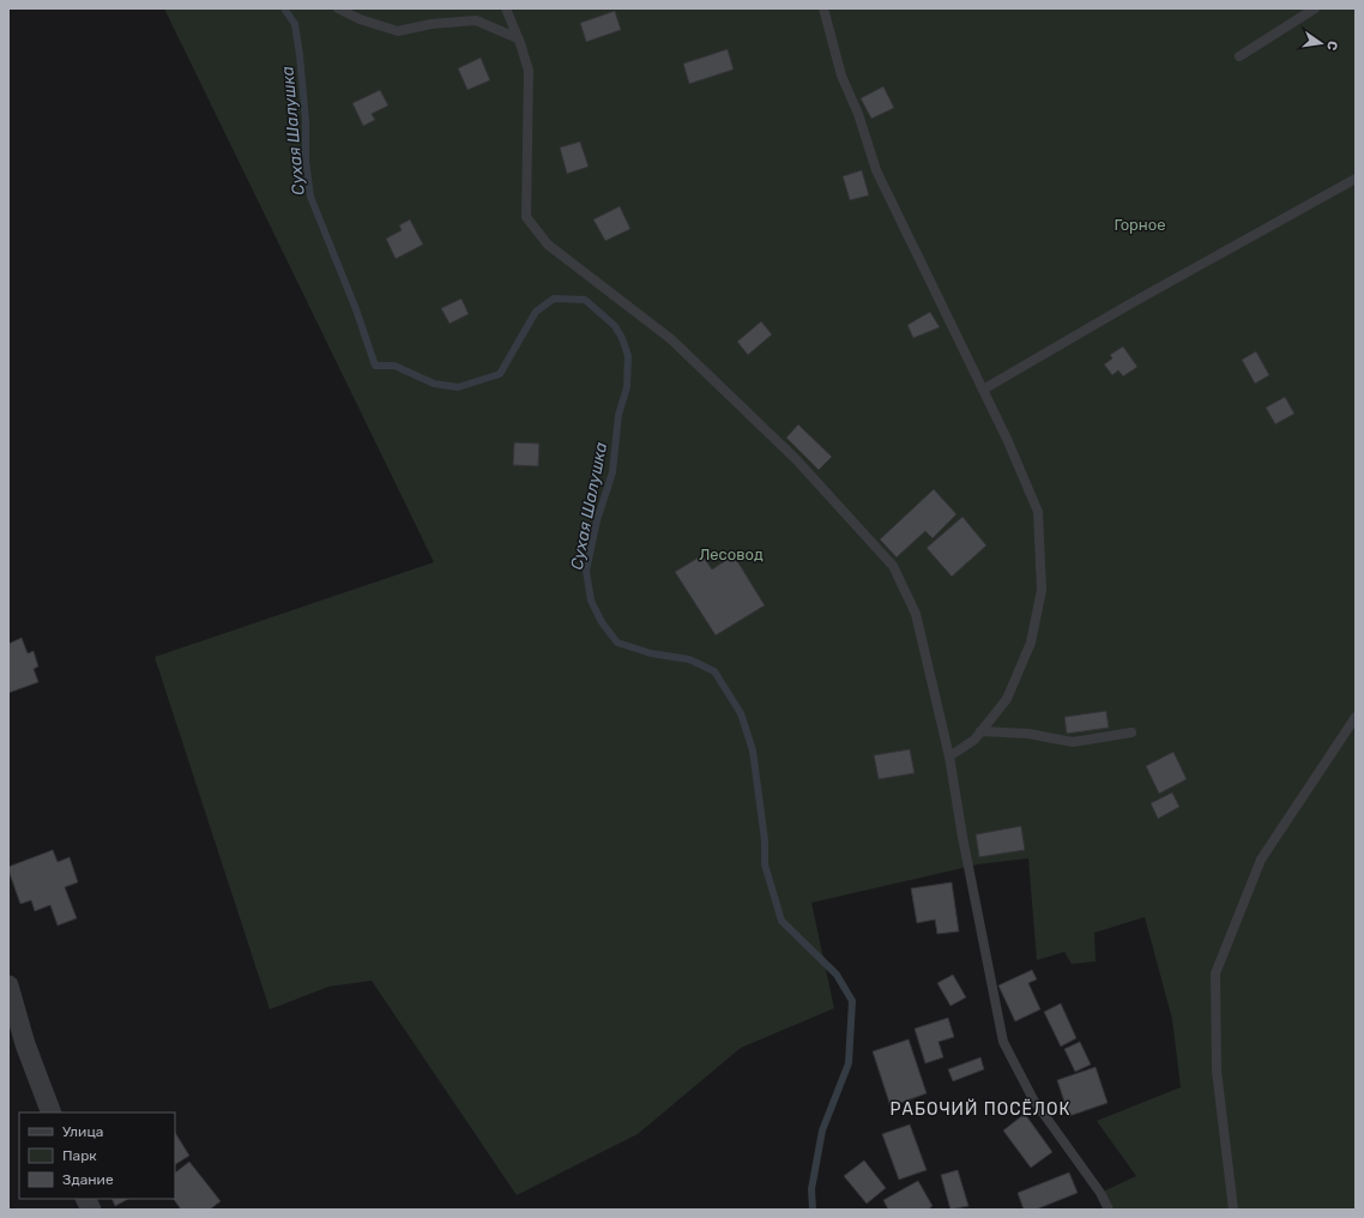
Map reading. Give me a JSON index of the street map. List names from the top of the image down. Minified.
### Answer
{"districts":["РАБОЧИЙ ПОСЁЛОК"],"water":["Сухая Шалушка"],"parks":["Горное","Лесовод"],"legend":["Улица","Парк","Здание"],"north":"right"}
